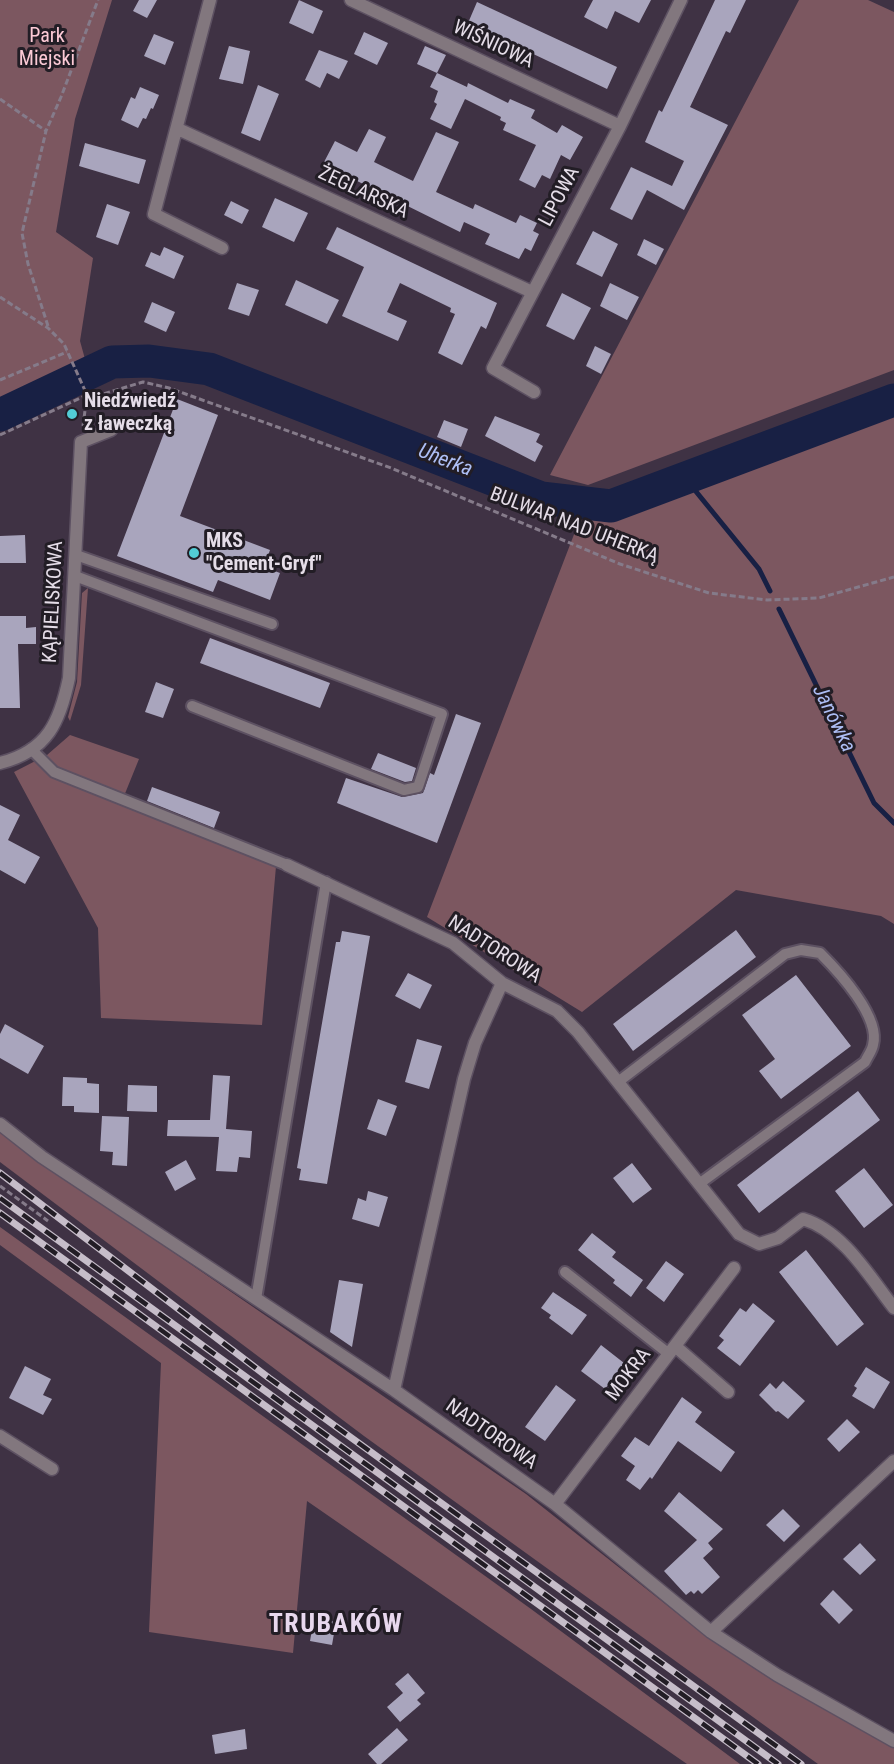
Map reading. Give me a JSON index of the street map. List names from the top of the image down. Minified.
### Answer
{"streets":{"street":["WIŚNIOWA","ŻEGLARSKA","LIPOWA","KĄPIELISKOWA","NADTOROWA","MOKRA"],"path":["BULWAR NAD UHERKĄ"]},"crossings":[["WIŚNIOWA","LIPOWA"],["ŻEGLARSKA","LIPOWA"],["KĄPIELISKOWA","NADTOROWA"],["NADTOROWA","MOKRA"]],"districts":["TRUBAKÓW"],"water":["Uherka","Janówka"],"parks":["Park Miejski"],"places":["Niedźwiedź z ławeczką","MKS \"Cement-Gryf\""]}
